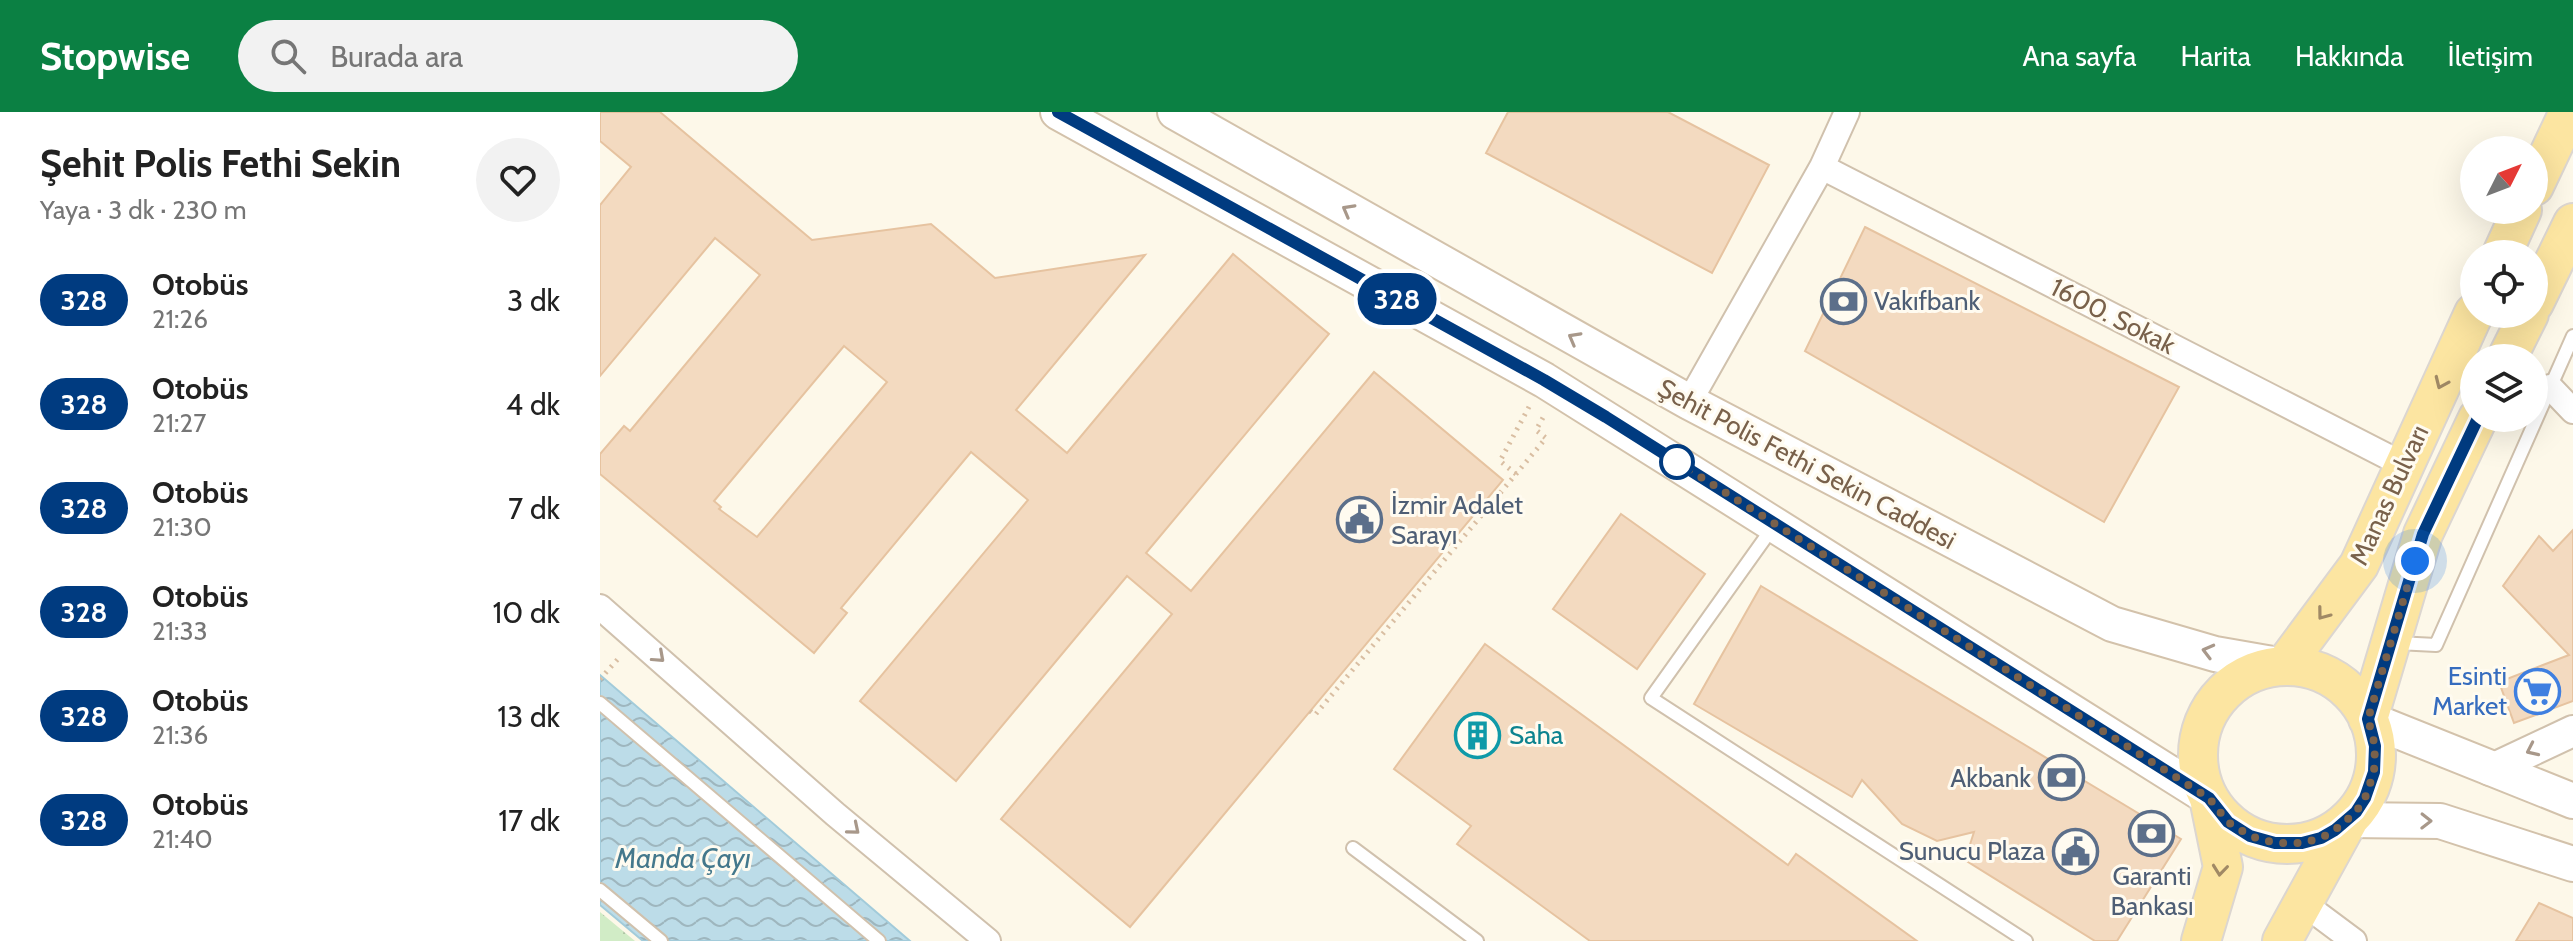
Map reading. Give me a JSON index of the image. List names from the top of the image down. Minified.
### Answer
{"streets":{"main road":["Şehit Polis Fethi Sekin Caddesi","Manas Bulvarı"],"street":["1600. Sokak"]},"crossings":[["1600. Sokak","Manas Bulvarı"],["Şehit Polis Fethi Sekin Caddesi","Manas Bulvarı"]],"water":["Manda Çayı"],"places":{"bank":["Vakıfbank","Akbank","Garanti Bankası"],"public building":["İzmir Adalet Sarayı","Sunucu Plaza"],"supermarket":["Esinti Market"],"building":["Saha"]},"lines":["bus line 328"],"north":"top right","page":{"header":"Stopwise","search":"Burada ara","nav":["Ana sayfa","Harita","Hakkında","İletişim"],"heading":["Şehit Polis Fethi Sekin","Yaya · 3 dk · 230 m"],"on_map":"328","list":[{"mark":"328","name":"Otobüs","note":"21:26","value":"3 dk"},{"mark":"328","name":"Otobüs","note":"21:27","value":"4 dk"},{"mark":"328","name":"Otobüs","note":"21:30","value":"7 dk"},{"mark":"328","name":"Otobüs","note":"21:33","value":"10 dk"},{"mark":"328","name":"Otobüs","note":"21:36","value":"13 dk"},{"mark":"328","name":"Otobüs","note":"21:40","value":"17 dk"}]}}
